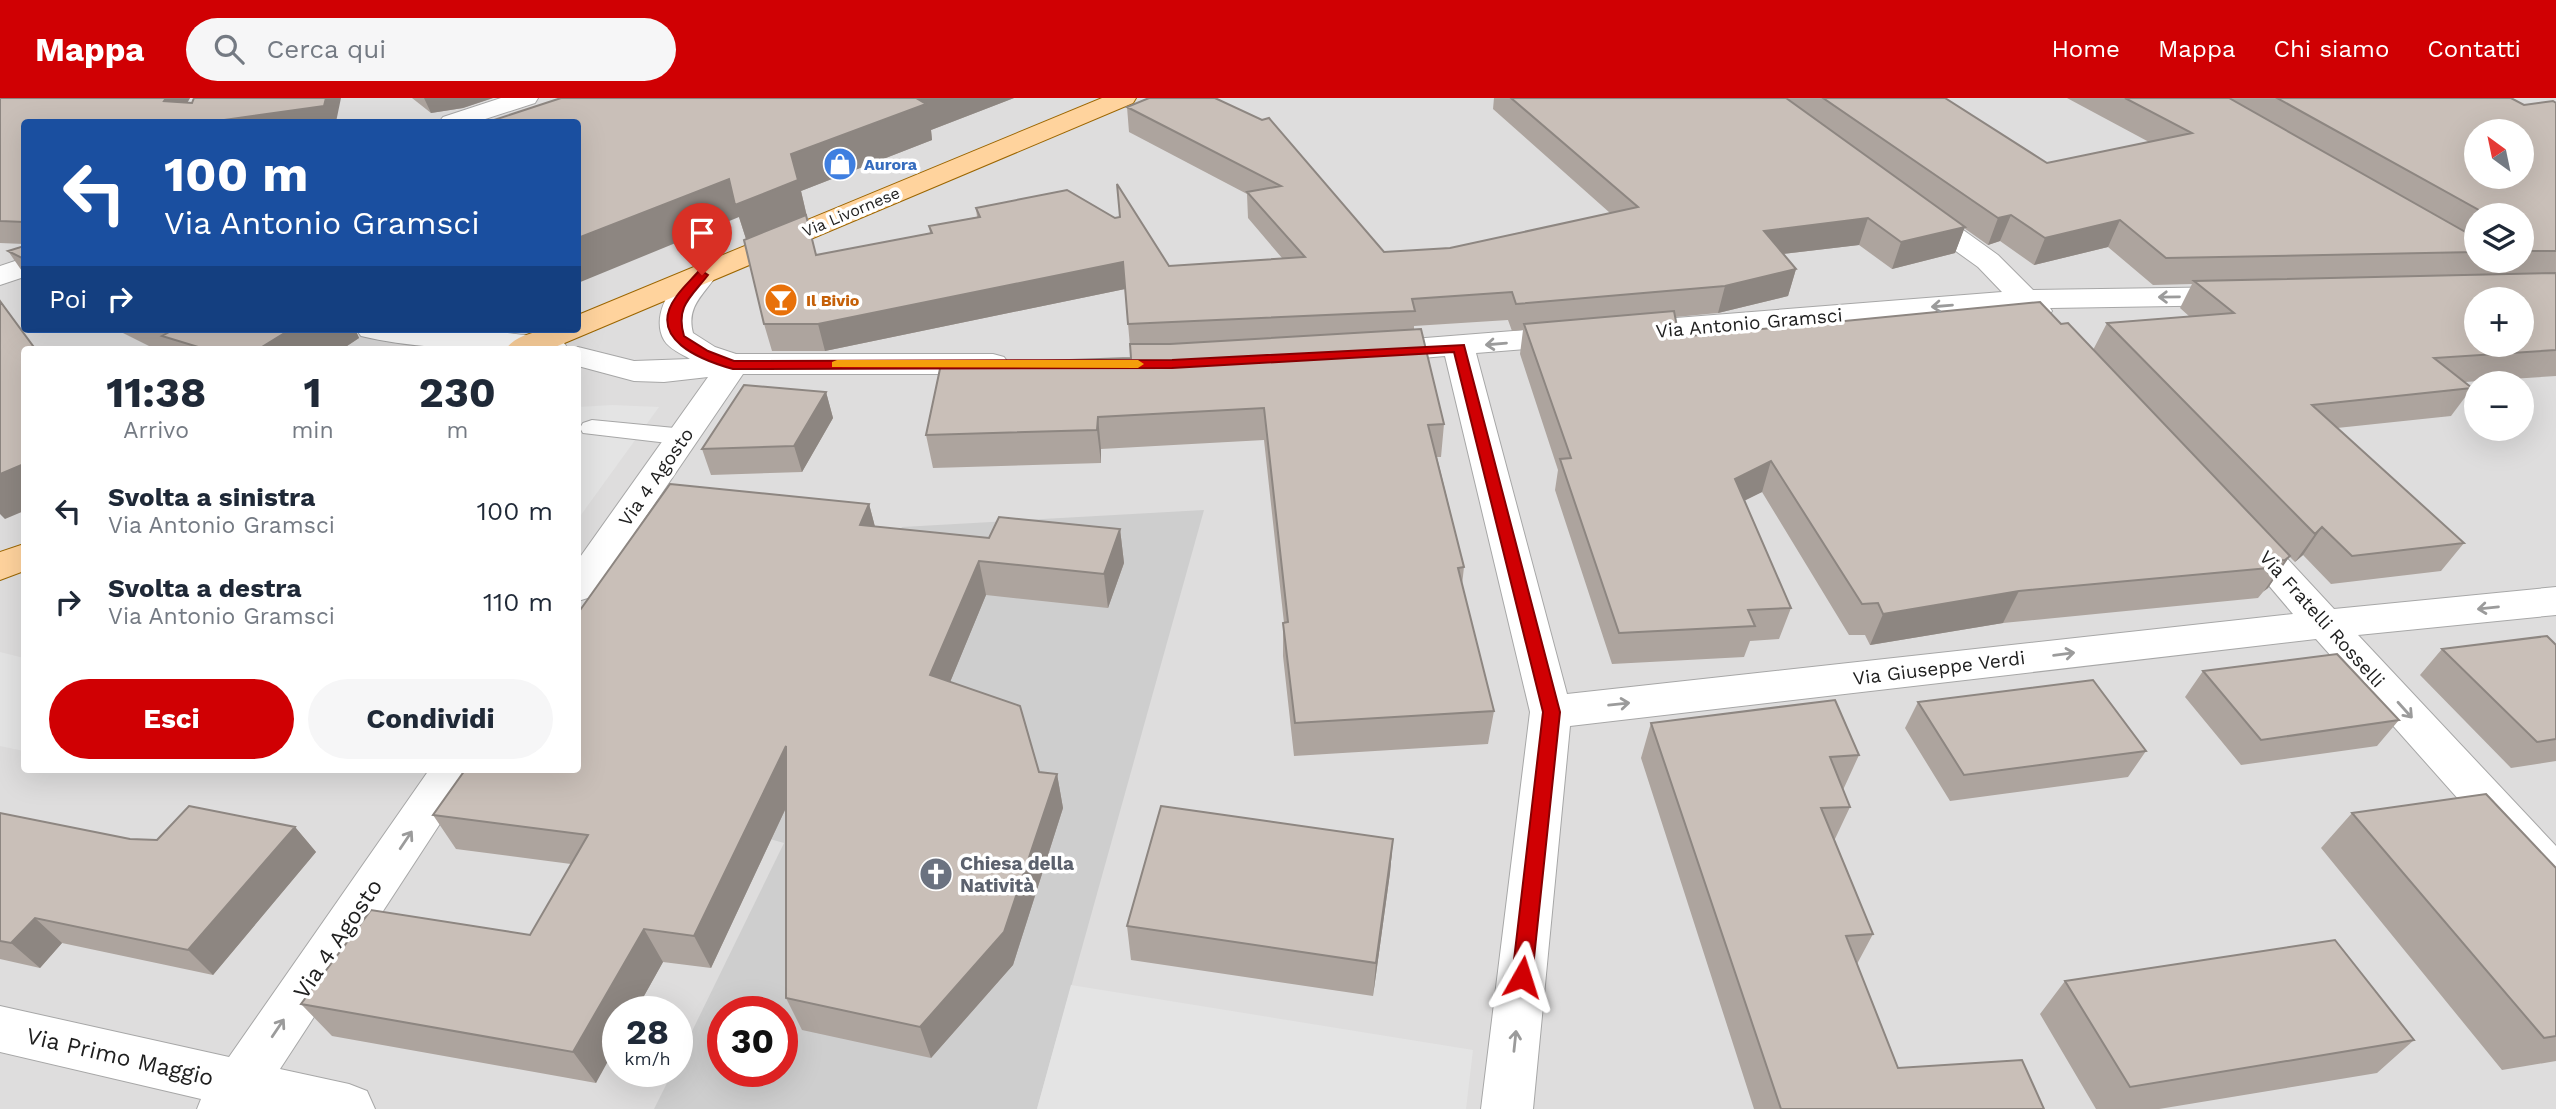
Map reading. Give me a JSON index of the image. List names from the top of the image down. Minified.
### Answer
{"streets":{"main road":["Via Livornese"],"street":["Via Antonio Gramsci","Via 4 Agosto","Via Fratelli Rosselli","Via Giuseppe Verdi","Via Primo Maggio"]},"crossings":[["Via 4 Agosto","Via Primo Maggio"],["Via Fratelli Rosselli","Via Giuseppe Verdi"]],"one_way":["Via Antonio Gramsci","Via 4 Agosto","Via Fratelli Rosselli"],"places":{"shop":["Aurora"],"bar":["Il Bivio"],"church":["Chiesa della Natività"]},"north":"top left","page":{"header":"Mappa","search":"Cerca qui","nav":["Home","Mappa","Chi siamo","Contatti"],"map_buttons":["+","−"],"turn":["100 m","Via Antonio Gramsci"],"then":"Poi","eta":["11:38","Arrivo","1","min","230","m"],"list":[{"name":"Svolta a sinistra","note":"Via Antonio Gramsci","value":"100 m"},{"name":"Svolta a destra","note":"Via Antonio Gramsci","value":"110 m"}],"buttons":["Esci","Condividi"],"speed":"28 km/h","limit":"30"}}
